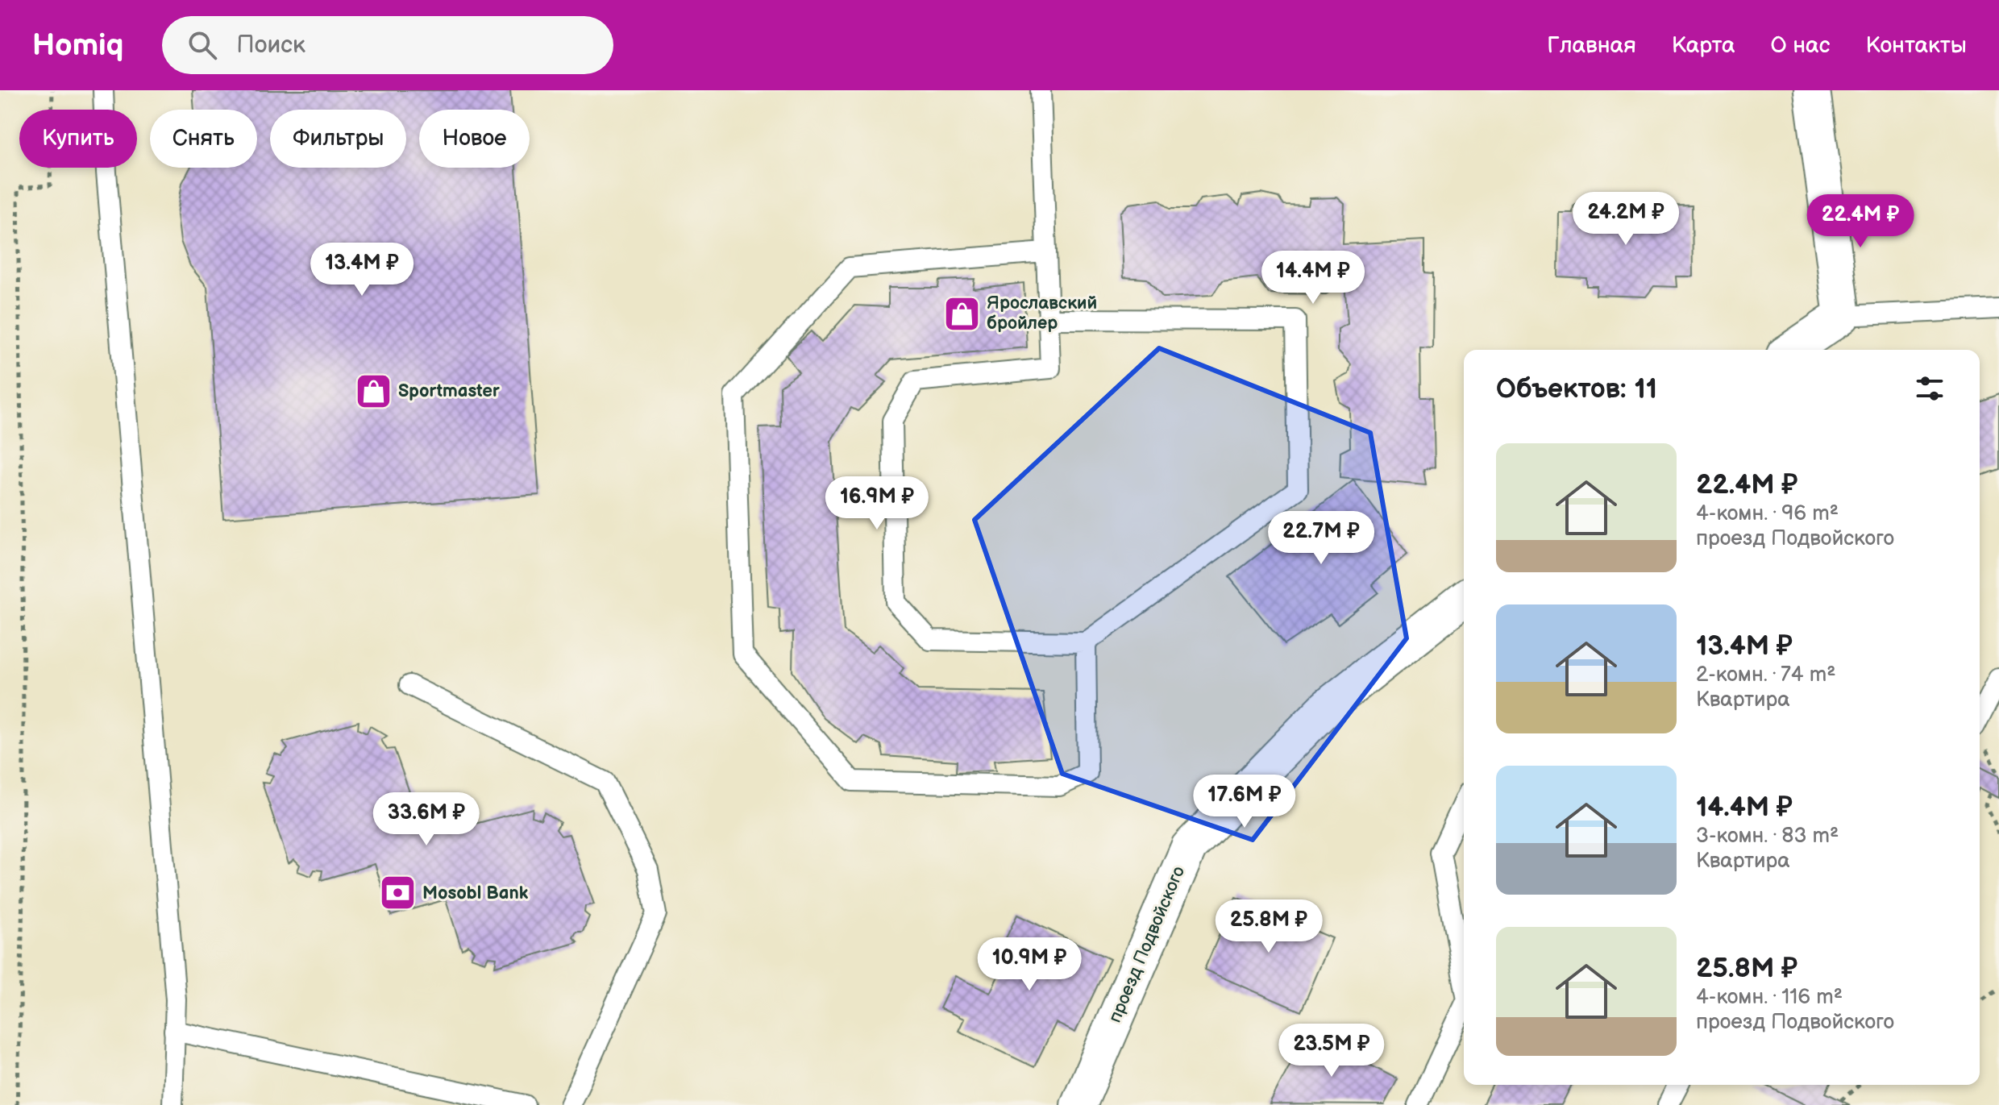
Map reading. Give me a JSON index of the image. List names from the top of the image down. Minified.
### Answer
{"streets":{"street":["проезд Подвойского"]},"places":{"shop":["Ярославский бройлер","Sportmaster"],"bank":["Mosobl Bank"]},"page":{"header":"Homiq","search":"Поиск","nav":["Главная","Карта","О нас","Контакты"],"chip":["Купить","Снять","Фильтры","Новое"],"price":["24.2M ₽","22.4M ₽","13.4M ₽","14.4M ₽","16.9M ₽","22.7M ₽","17.6M ₽","33.6M ₽","25.8M ₽","10.9M ₽","23.5M ₽"],"heading":"Объектов: 11","list":[{"name":"22.4M ₽","note":"4-комн. · 96 m² · проезд Подвойского"},{"name":"13.4M ₽","note":"2-комн. · 74 m² · Квартира"},{"name":"14.4M ₽","note":"3-комн. · 83 m² · Квартира"},{"name":"25.8M ₽","note":"4-комн. · 116 m² · проезд Подвойского"}]}}
